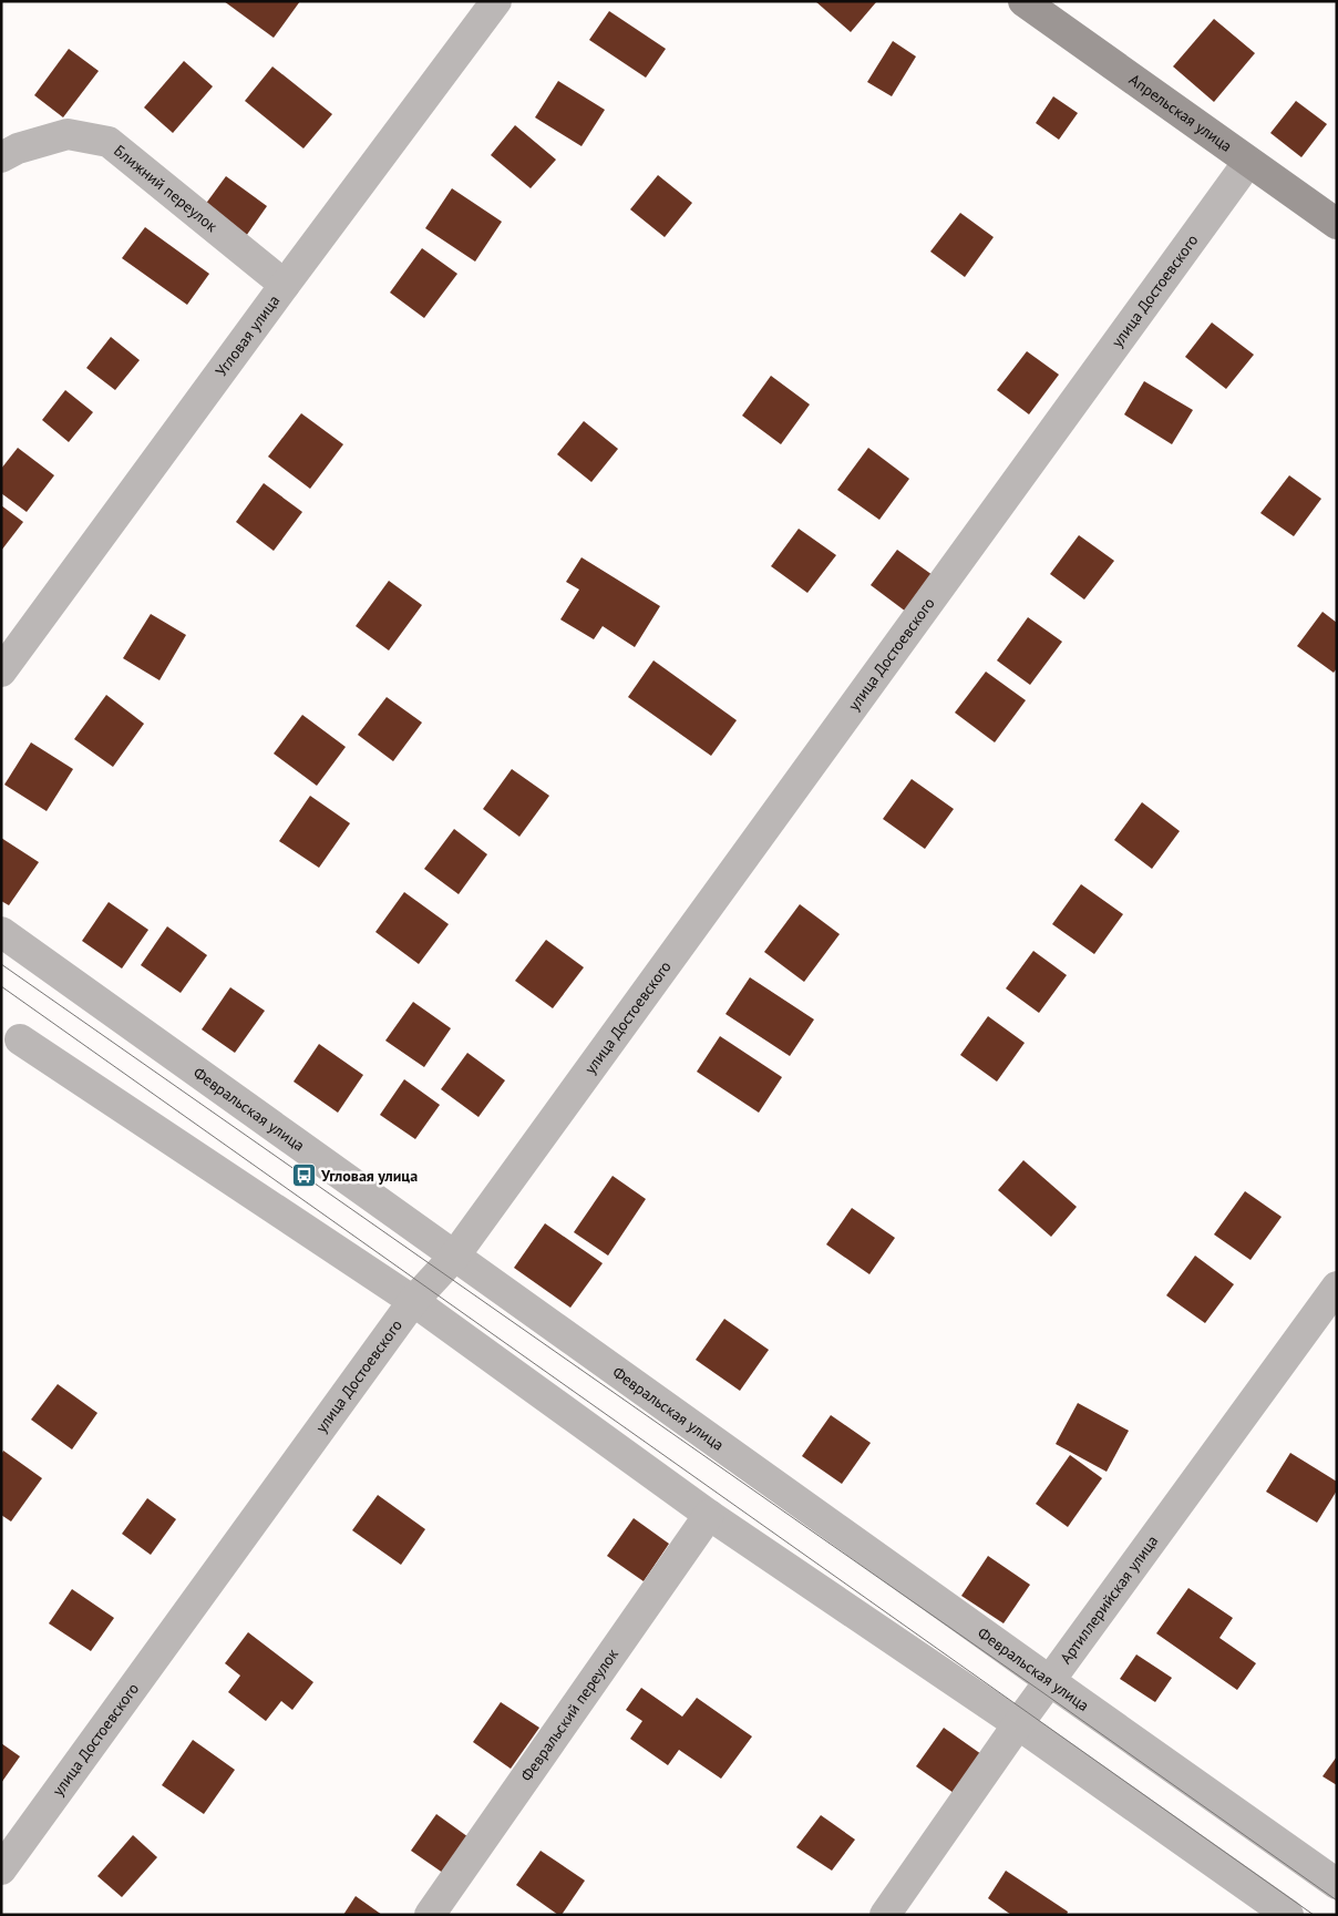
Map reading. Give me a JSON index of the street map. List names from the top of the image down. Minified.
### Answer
{"streets":{"street":["Апрельская улица","Ближний переулок","улица Достоевского","Угловая улица","Февральская улица","Артиллерийская улица","Февральский переулок"]},"crossings":[["Апрельская улица","улица Достоевского"],["Ближний переулок","Угловая улица"],["улица Достоевского","Февральская улица"],["Февральская улица","Артиллерийская улица"]],"places":{"bus stop":["Угловая улица"]}}
